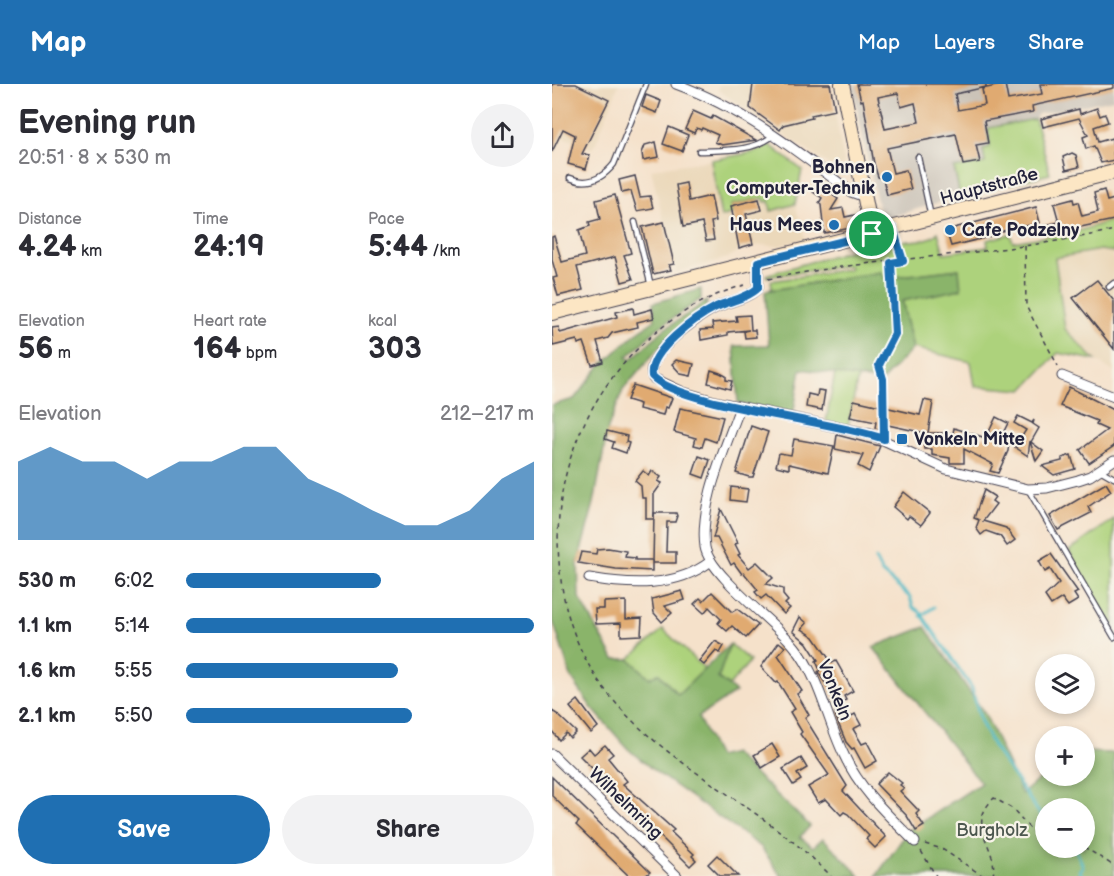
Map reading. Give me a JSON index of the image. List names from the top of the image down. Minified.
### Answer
{"streets":{"main road":["Hauptstraße"],"street":["Vonkeln","Wilhelmring"]},"parks":["Burgholz"],"places":{"other":["Bohnen Computer-Technik","Haus Mees","Cafe Podzelny"],"transit":["Vonkeln Mitte"]},"page":{"header":"Map","nav":["Map","Layers","Share"],"heading":["Evening run","20:51 · 8 × 530 m"],"stats":[["Distance","4.24 km"],["Time","24:19"],["Pace","5:44 /km"],["Elevation","56 m"],["Heart rate","164 bpm"],["kcal","303"]],"chart":["Elevation","212–217 m"],"list":[{"name":"530 m","note":"6:02"},{"name":"1.1 km","note":"5:14"},{"name":"1.6 km","note":"5:55"},{"name":"2.1 km","note":"5:50"}],"map_buttons":["+","−"],"buttons":["Save","Share"]}}
